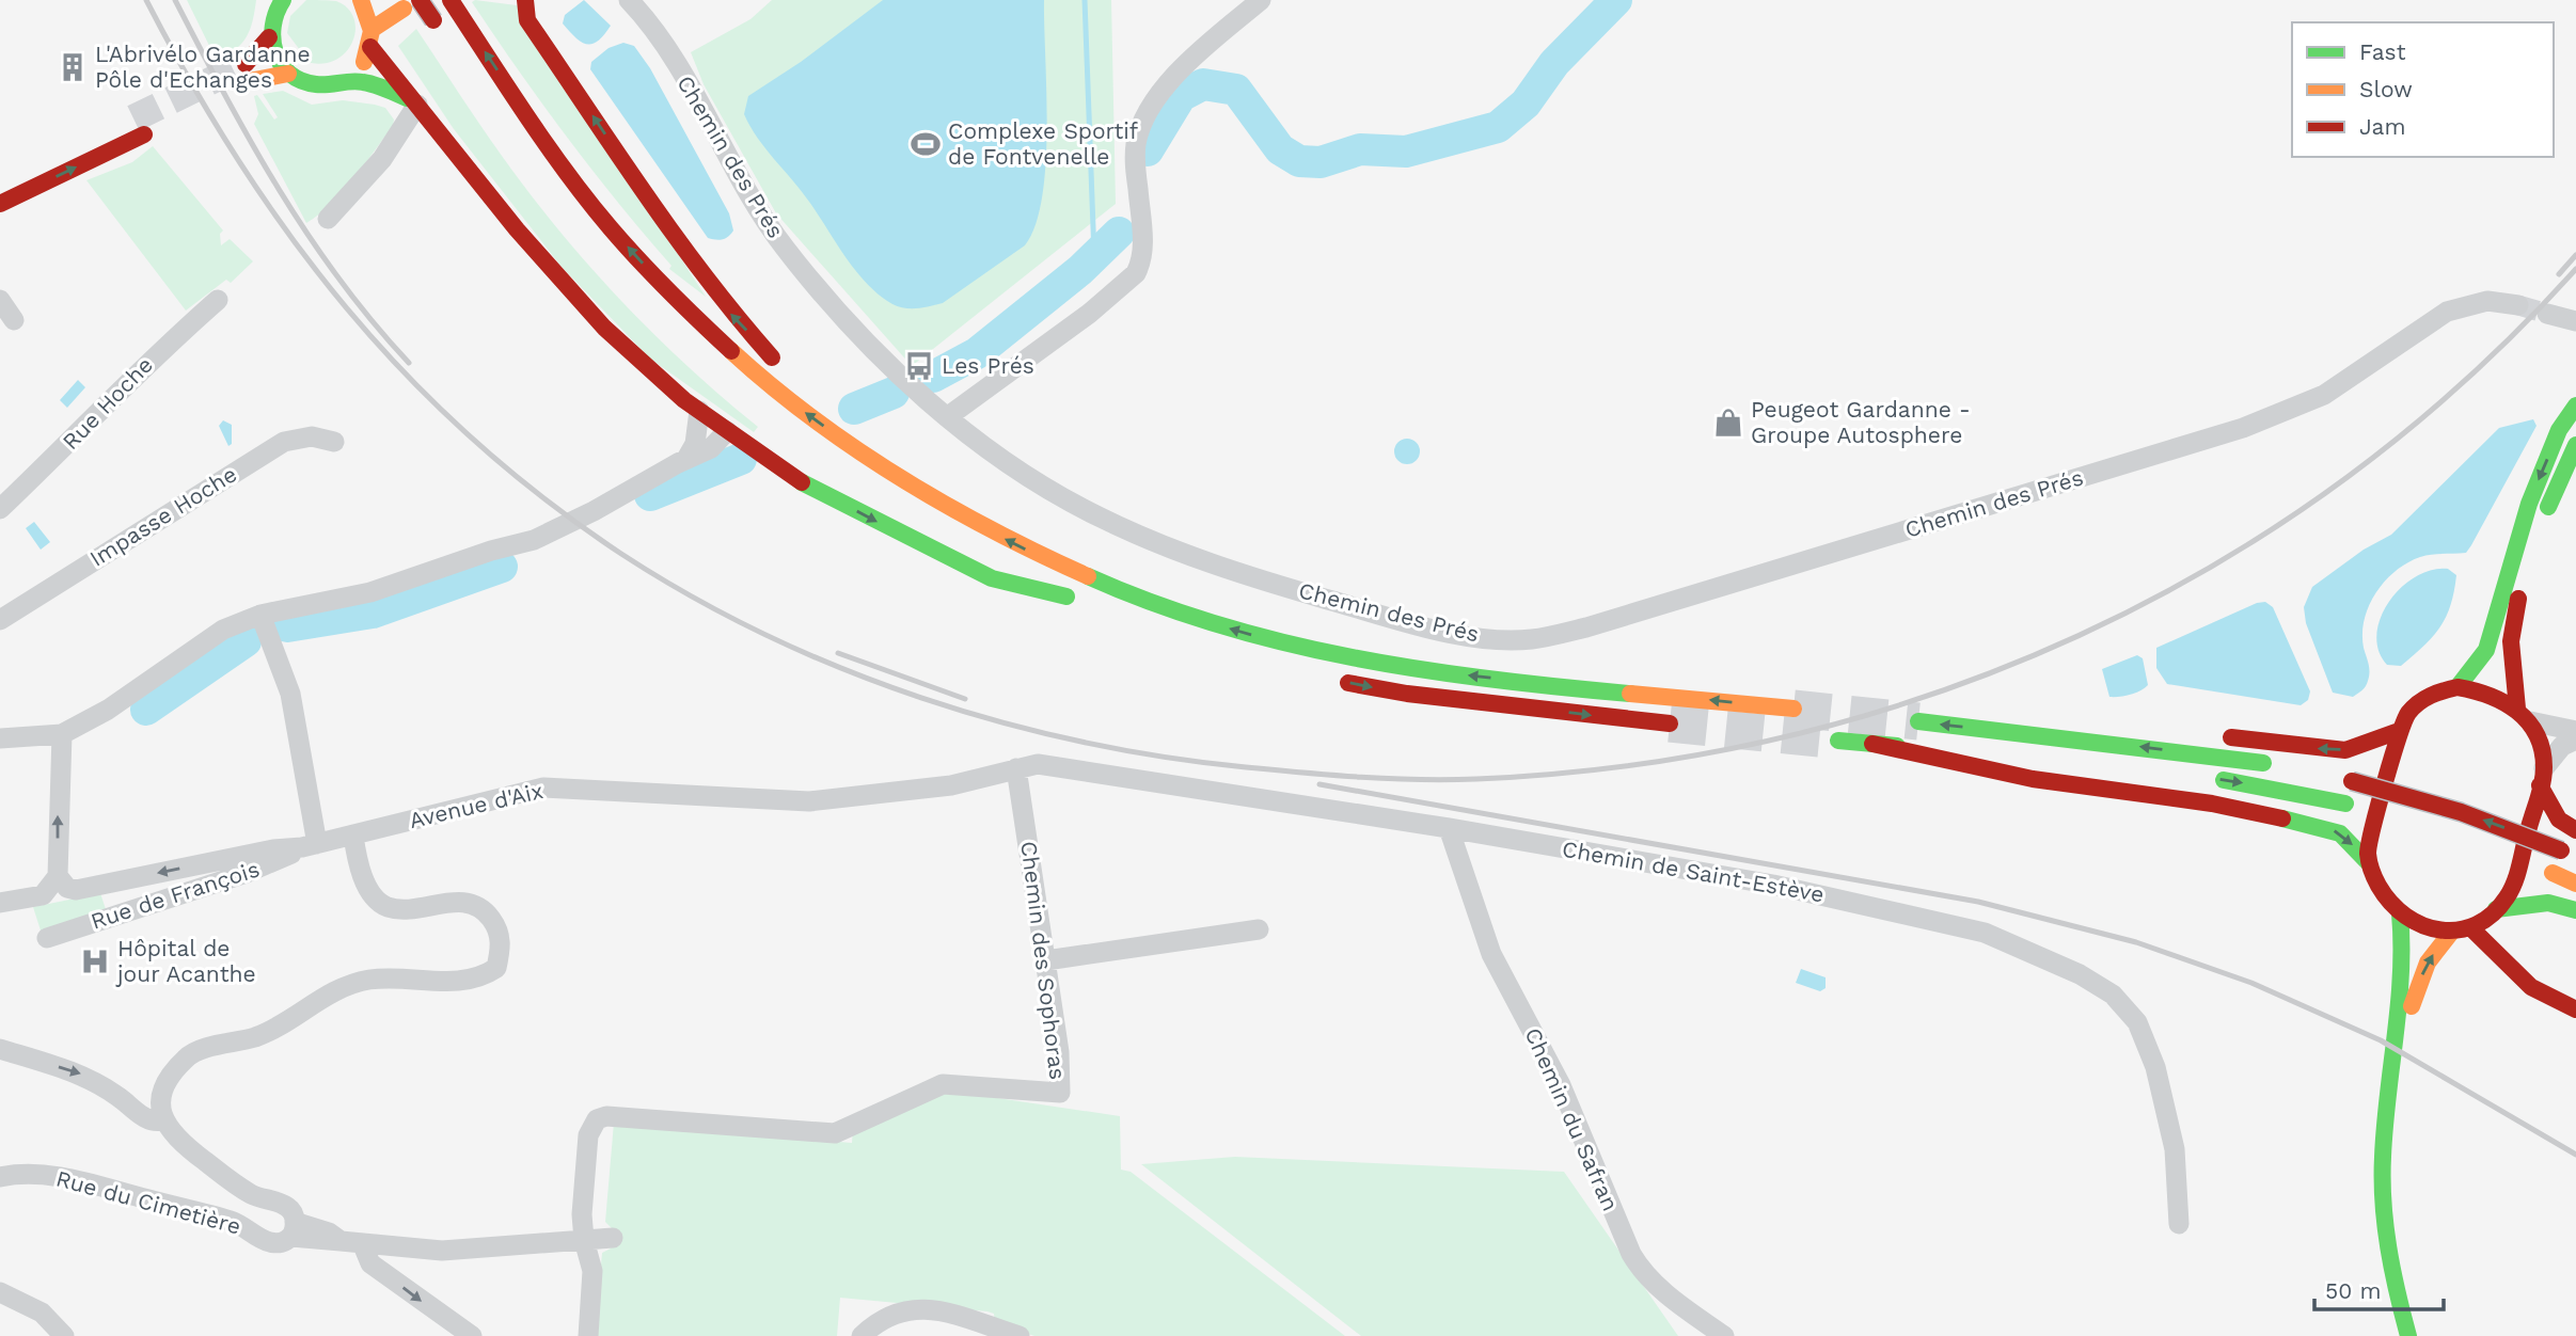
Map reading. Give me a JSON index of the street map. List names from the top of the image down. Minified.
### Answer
{"streets":{"street":["Chemin des Prés","Rue Hoche","Impasse Hoche","Avenue d'Aix","Chemin de Saint-Estève","Rue de François","Chemin des Sophoras","Chemin du Safran","Rue du Cimetière"]},"crossings":[["Avenue d'Aix","Chemin de Saint-Estève"],["Avenue d'Aix","Rue de François"],["Avenue d'Aix","Chemin des Sophoras"],["Chemin de Saint-Estève","Chemin des Sophoras"],["Chemin de Saint-Estève","Chemin du Safran"],["Chemin des Sophoras","Rue du Cimetière"]],"places":{"building":["L'Abrivélo Gardanne Pôle d'Echanges"],"sports":["Complexe Sportif de Fontvenelle"],"bus stop":["Les Prés"],"shop":["Peugeot Gardanne - Groupe Autosphere"],"hospital":["Hôpital de jour Acanthe"]},"legend":["Fast","Slow","Jam"],"scale_bar":"50 m"}
